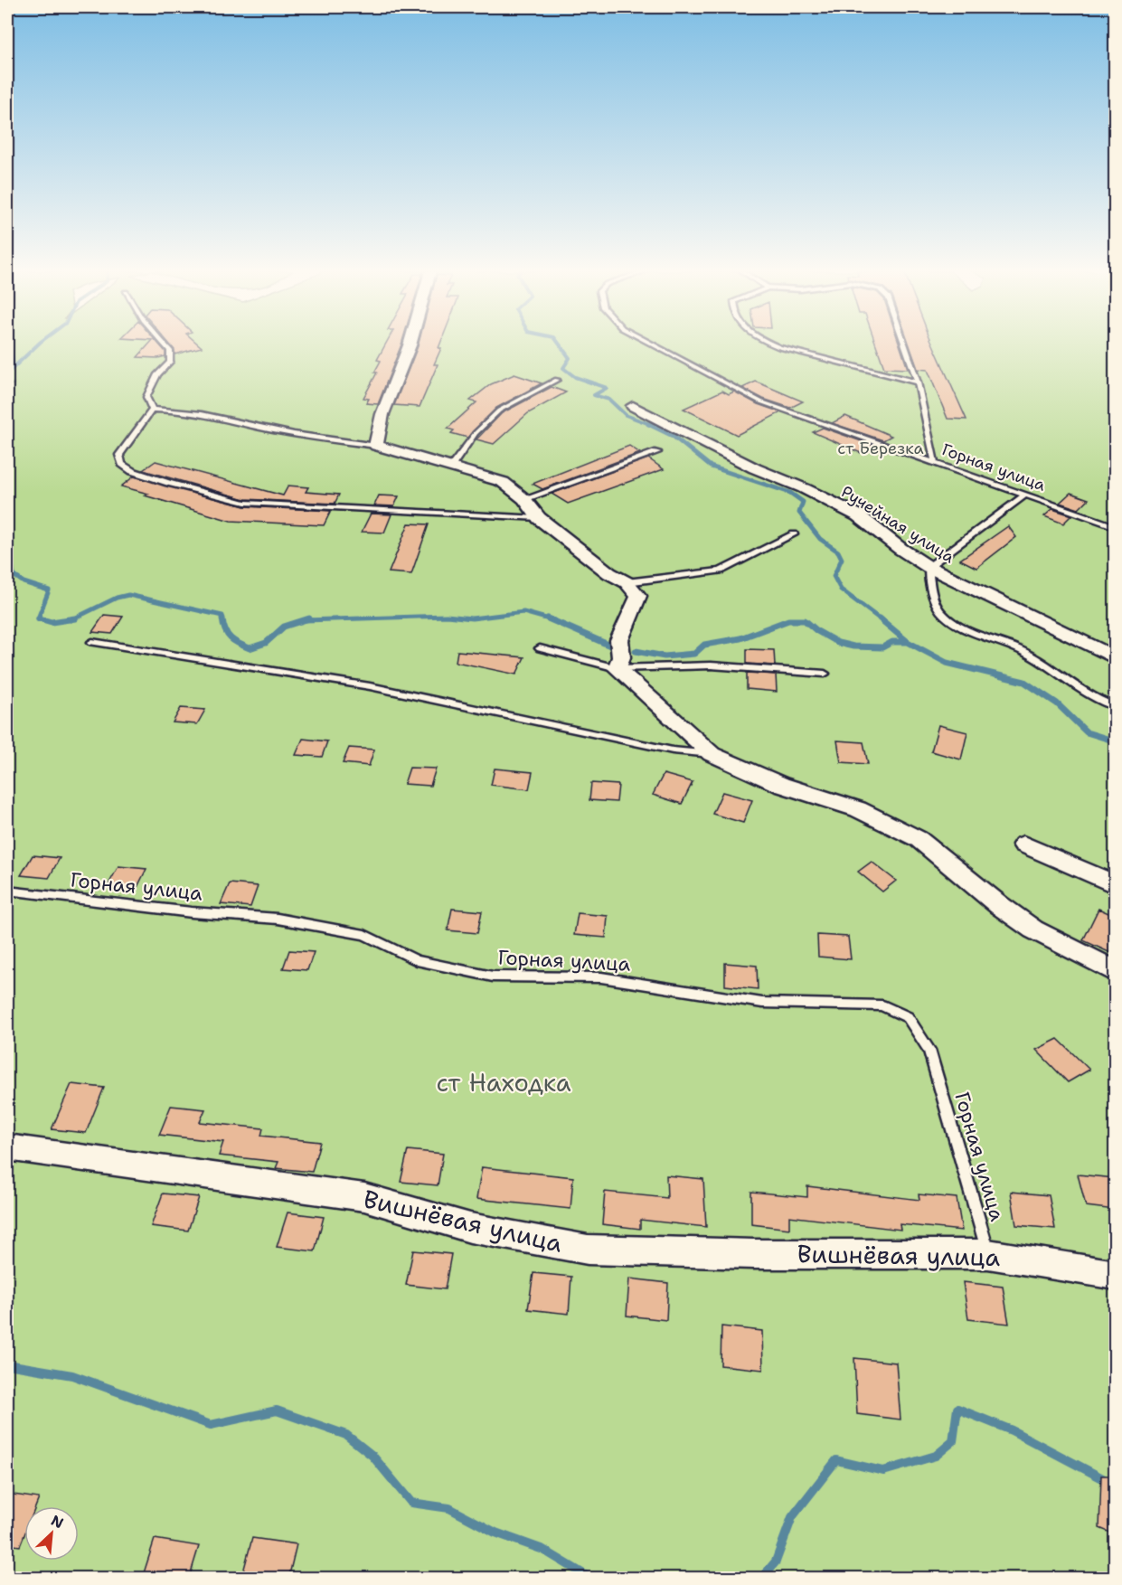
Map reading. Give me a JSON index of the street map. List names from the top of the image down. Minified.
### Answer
{"streets":{"street":["Ручейная улица","Вишнёвая улица"],"lane":["Горная улица"]},"crossings":[["Горная улица","Вишнёвая улица"]],"parks":["ст Березка","ст Находка"],"north":"top right"}
